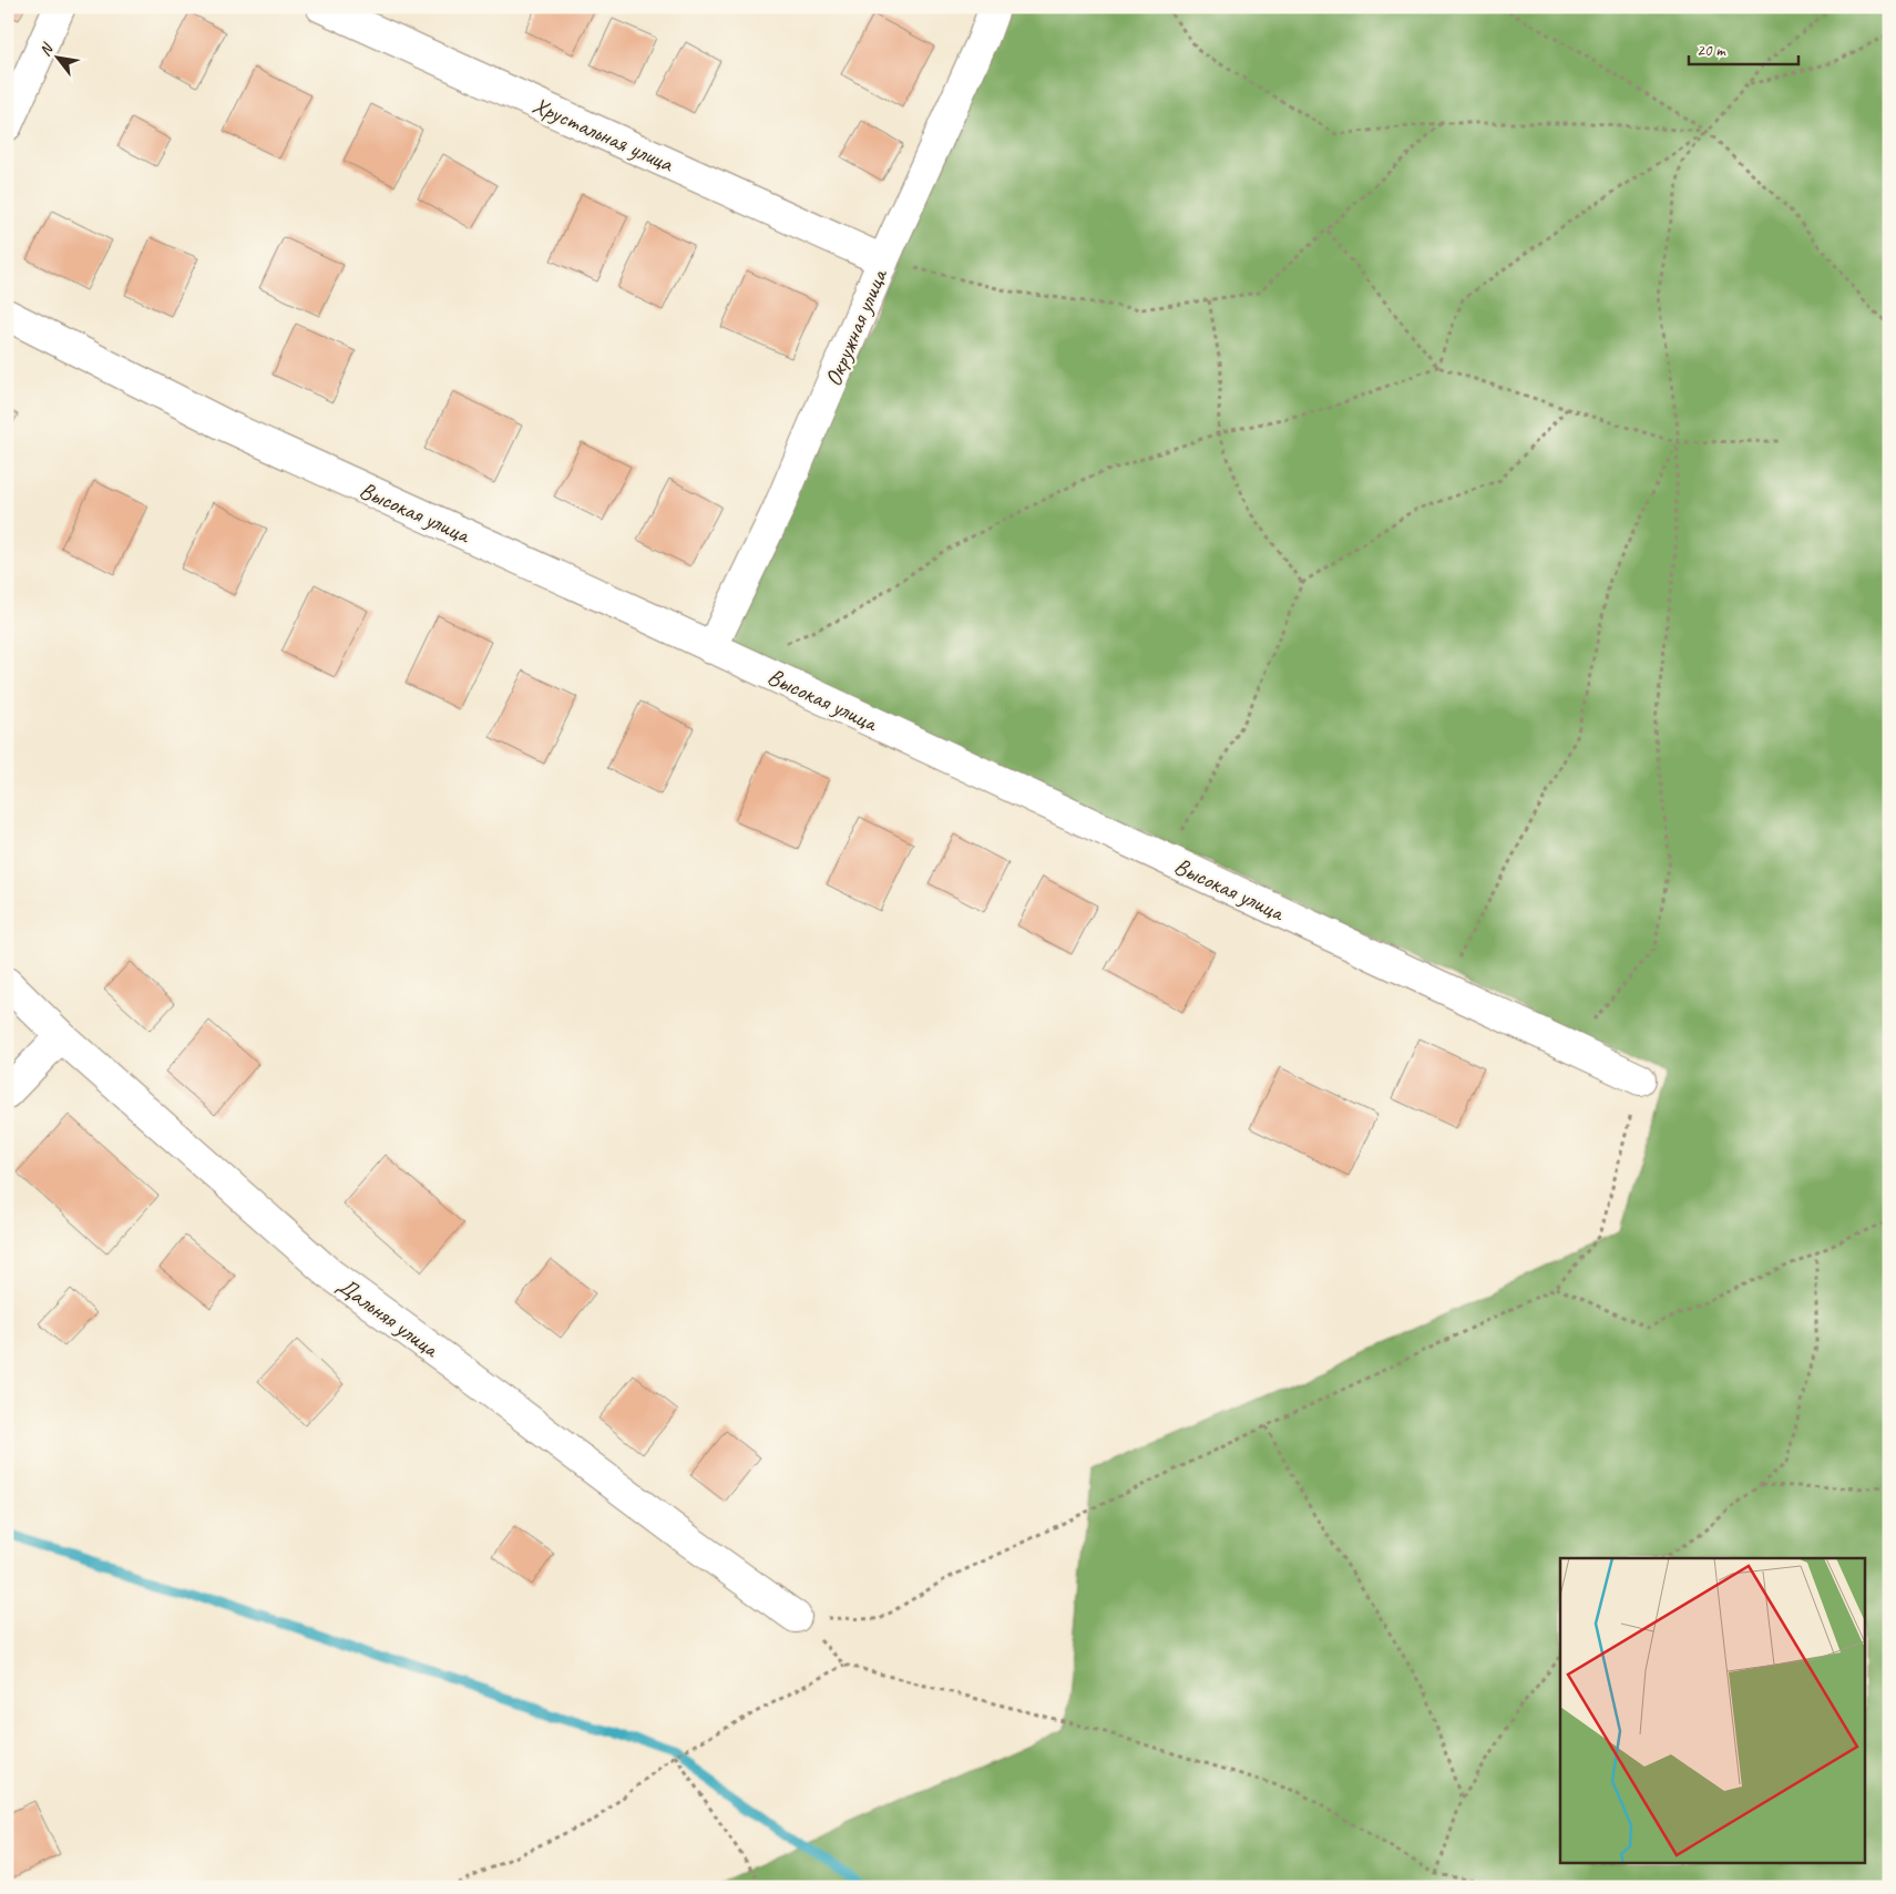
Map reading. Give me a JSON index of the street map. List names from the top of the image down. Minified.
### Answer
{"streets":{"street":["Хрустальная улица","Окружная улица","Высокая улица","Дальняя улица"]},"crossings":[["Хрустальная улица","Окружная улица"],["Окружная улица","Высокая улица"]],"scale_bar":"20 m","north":"top left"}
